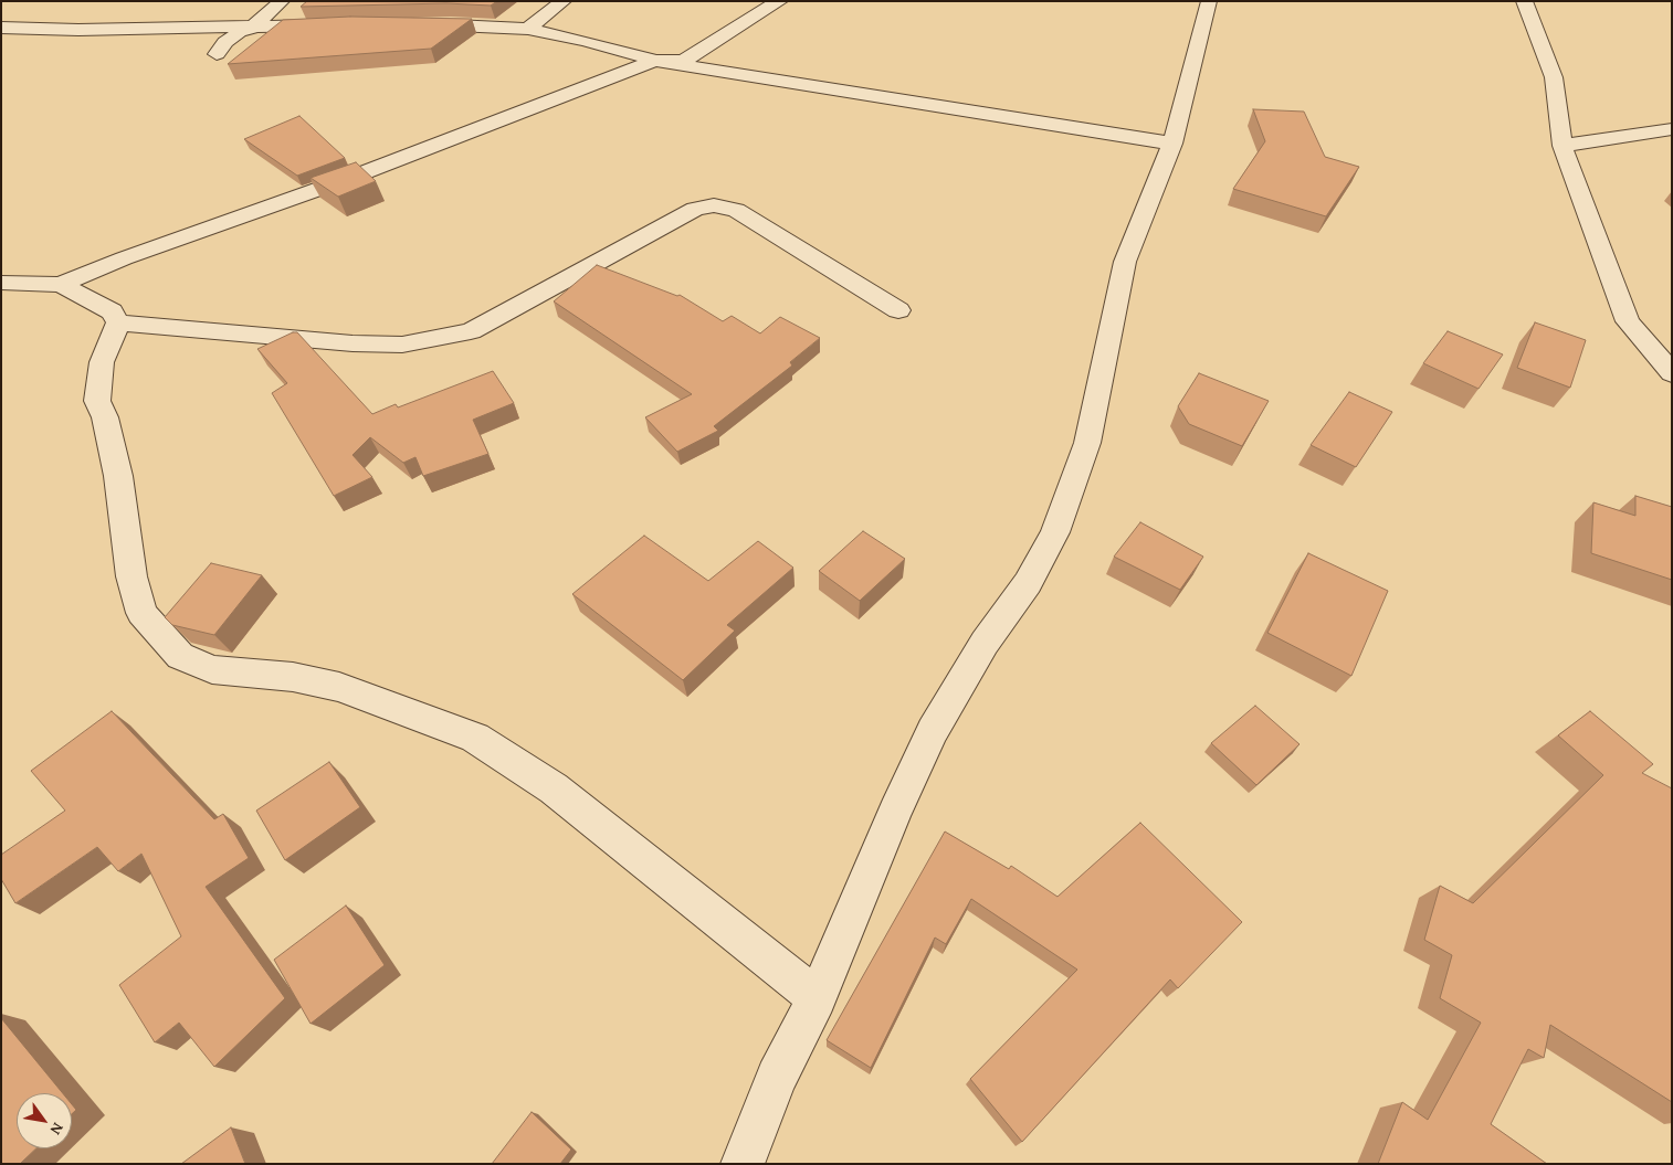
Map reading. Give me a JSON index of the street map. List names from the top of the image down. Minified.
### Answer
{"north":"bottom right"}
